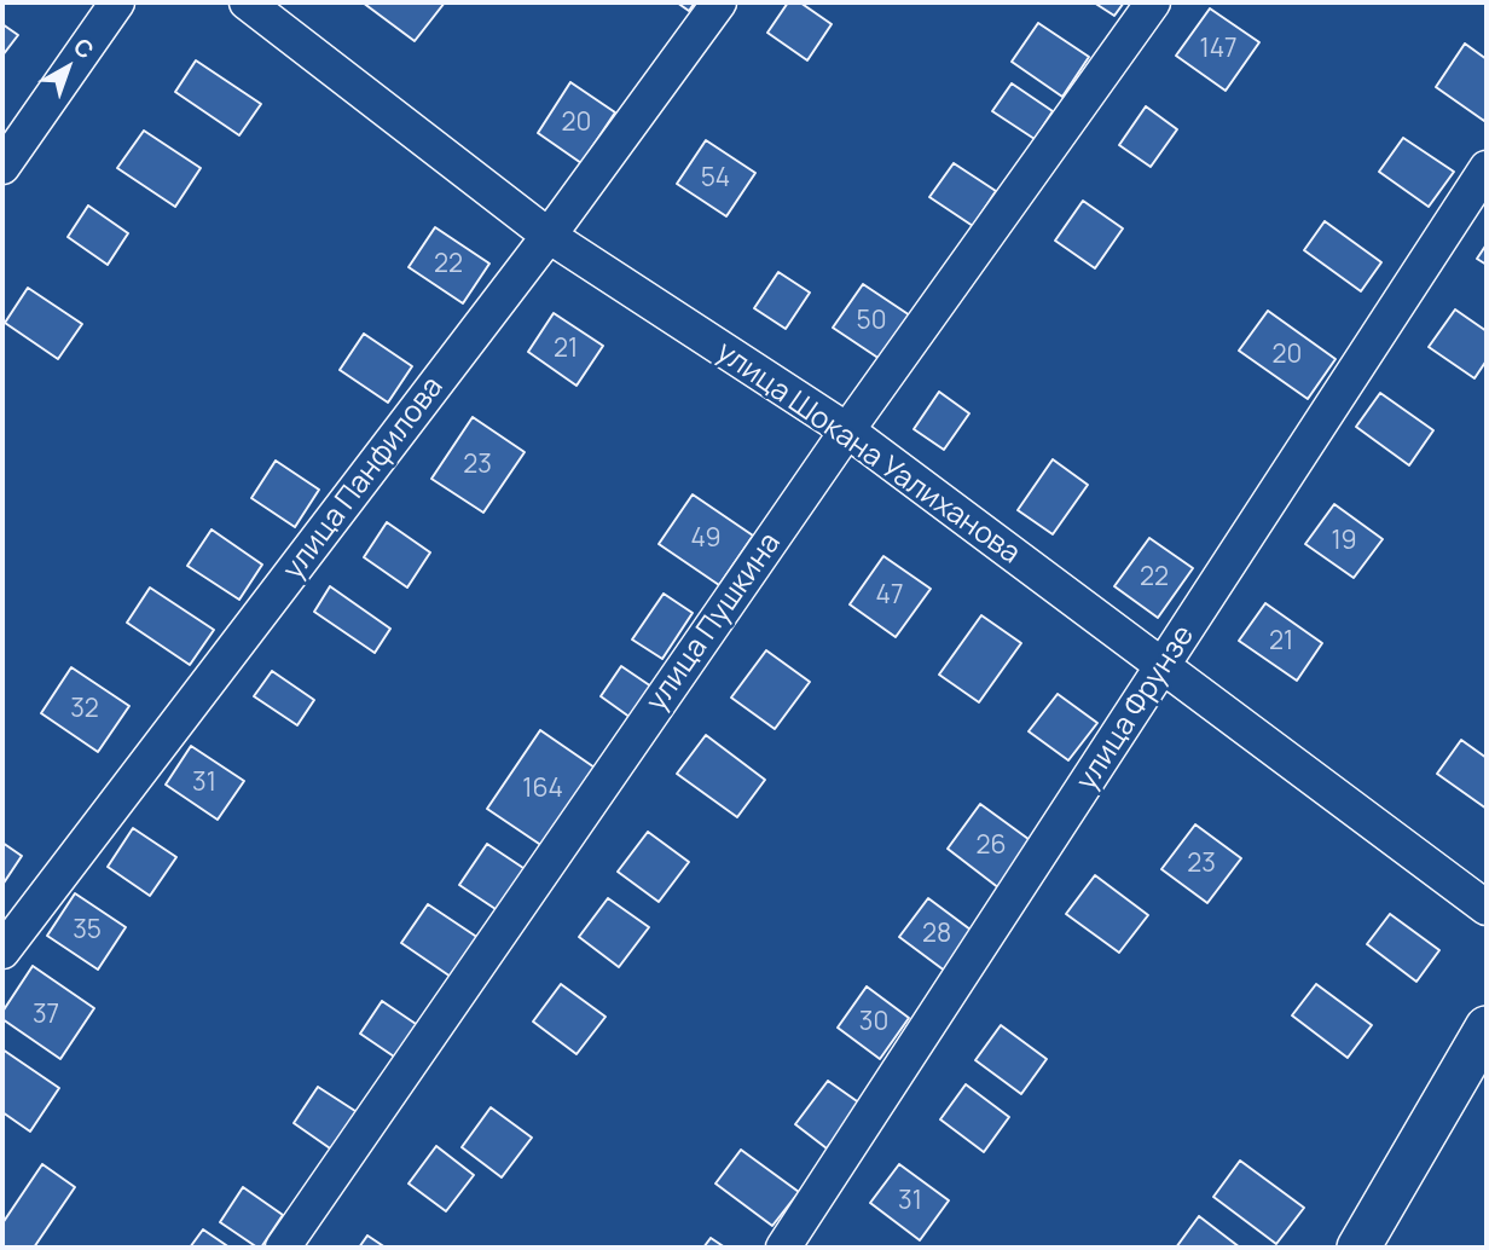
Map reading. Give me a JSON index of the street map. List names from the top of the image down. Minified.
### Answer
{"streets":{"street":["улица Шокана Уалиханова","улица Панфилова","улица Пушкина","улица Фрунзе"]},"crossings":[["улица Шокана Уалиханова","улица Панфилова"],["улица Шокана Уалиханова","улица Пушкина"],["улица Шокана Уалиханова","улица Фрунзе"]],"house_numbers":["147","20","54","22","50","21","20","23","49","19","22","47","21","32","31","164","26","23","35","28","37","30","31"],"north":"top right"}
